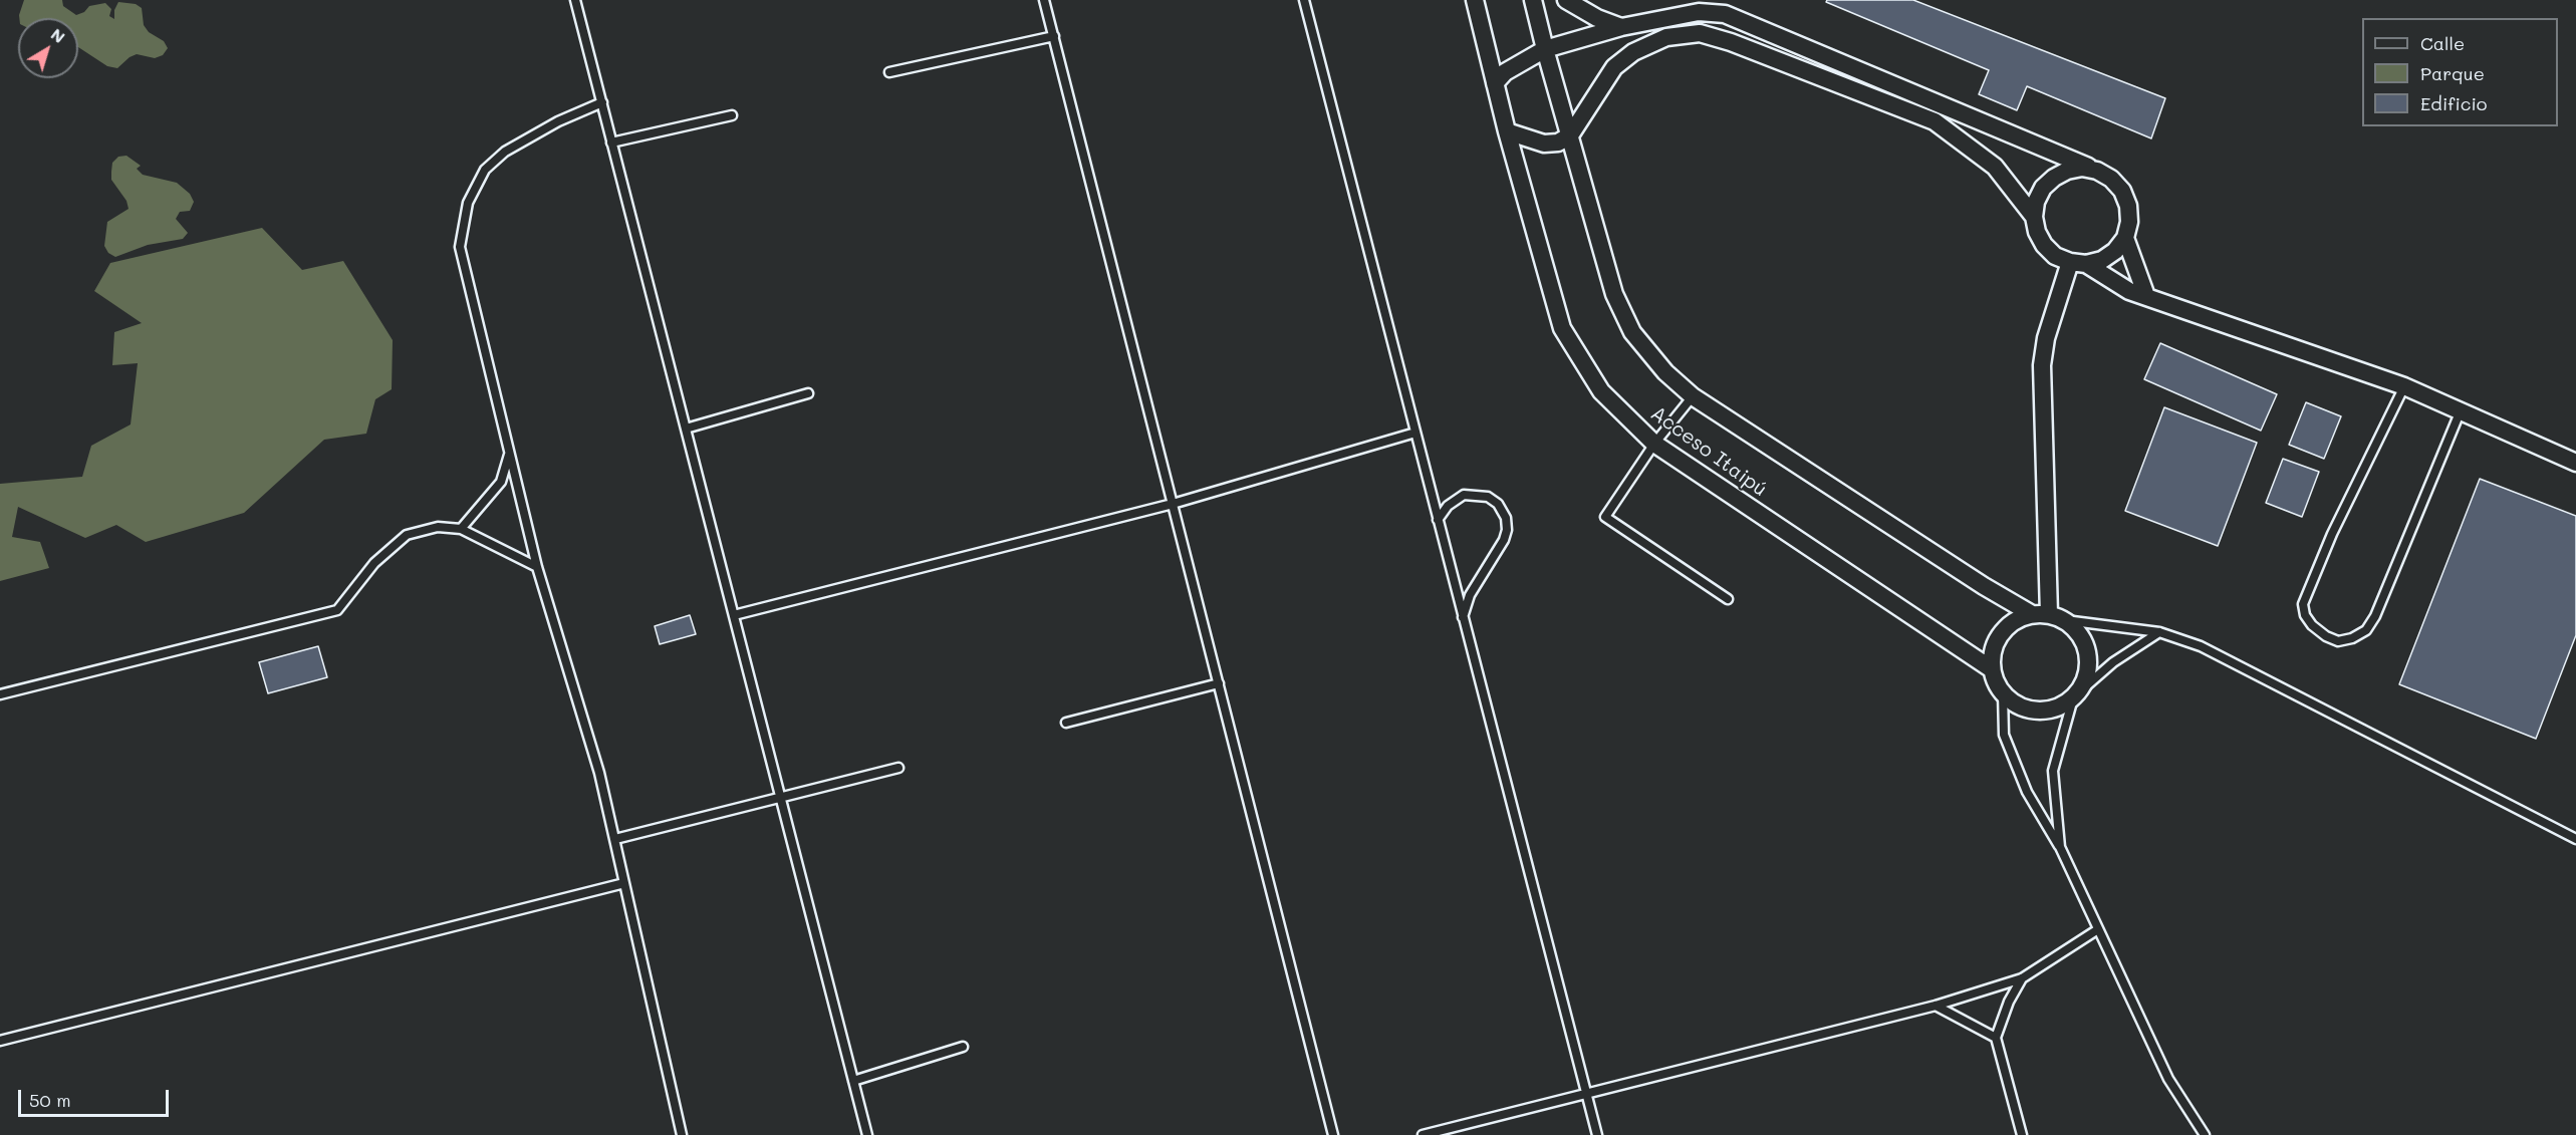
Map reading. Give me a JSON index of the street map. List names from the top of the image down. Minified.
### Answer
{"streets":{"street":["Acceso Itaipú"]},"legend":["Calle","Parque","Edificio"],"scale_bar":"50 m","north":"top right"}
